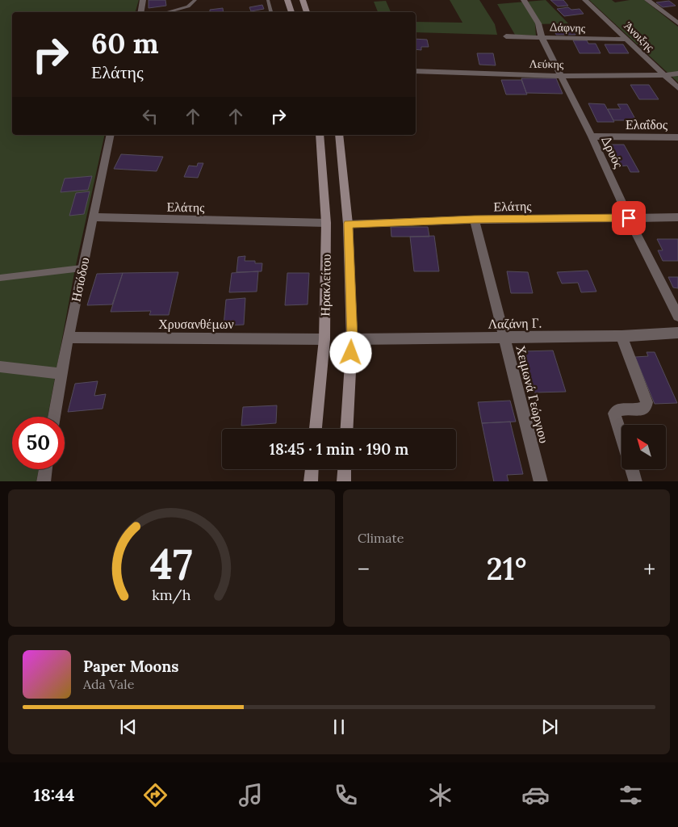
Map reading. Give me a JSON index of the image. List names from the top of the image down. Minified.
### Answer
{"streets":{"main road":["Ηρακλείτου"],"street":["Δάφνης","Άνοιξης","Λεύκης","Ελαΐδος","Δρυός","Ελάτης","Ησιόδου","Λαζάνη Γ.","Χρυσανθέμων","Χειμωνά Γεώργιου"]},"crossings":[["Δάφνης","Άνοιξης"],["Δάφνης","Δρυός"],["Άνοιξης","Λεύκης"],["Λεύκης","Δρυός"],["Ελαΐδος","Δρυός"],["Δρυός","Ελάτης"],["Ελάτης","Ησιόδου"],["Ελάτης","Ηρακλείτου"],["Ελάτης","Χειμωνά Γεώργιου"],["Ησιόδου","Χρυσανθέμων"],["Ηρακλείτου","Λαζάνη Γ."],["Ηρακλείτου","Χρυσανθέμων"],["Λαζάνη Γ.","Χειμωνά Γεώργιου"]],"north":"top left","page":{"turn":["60 m","Ελάτης"],"limit":"50","trip":"18:45 · 1 min · 190 m","tile":"Climate","heat":["−","21°","+"],"song":["Paper Moons","Ada Vale"],"tabs":"18:44","gauge":["47","km/h"]}}
